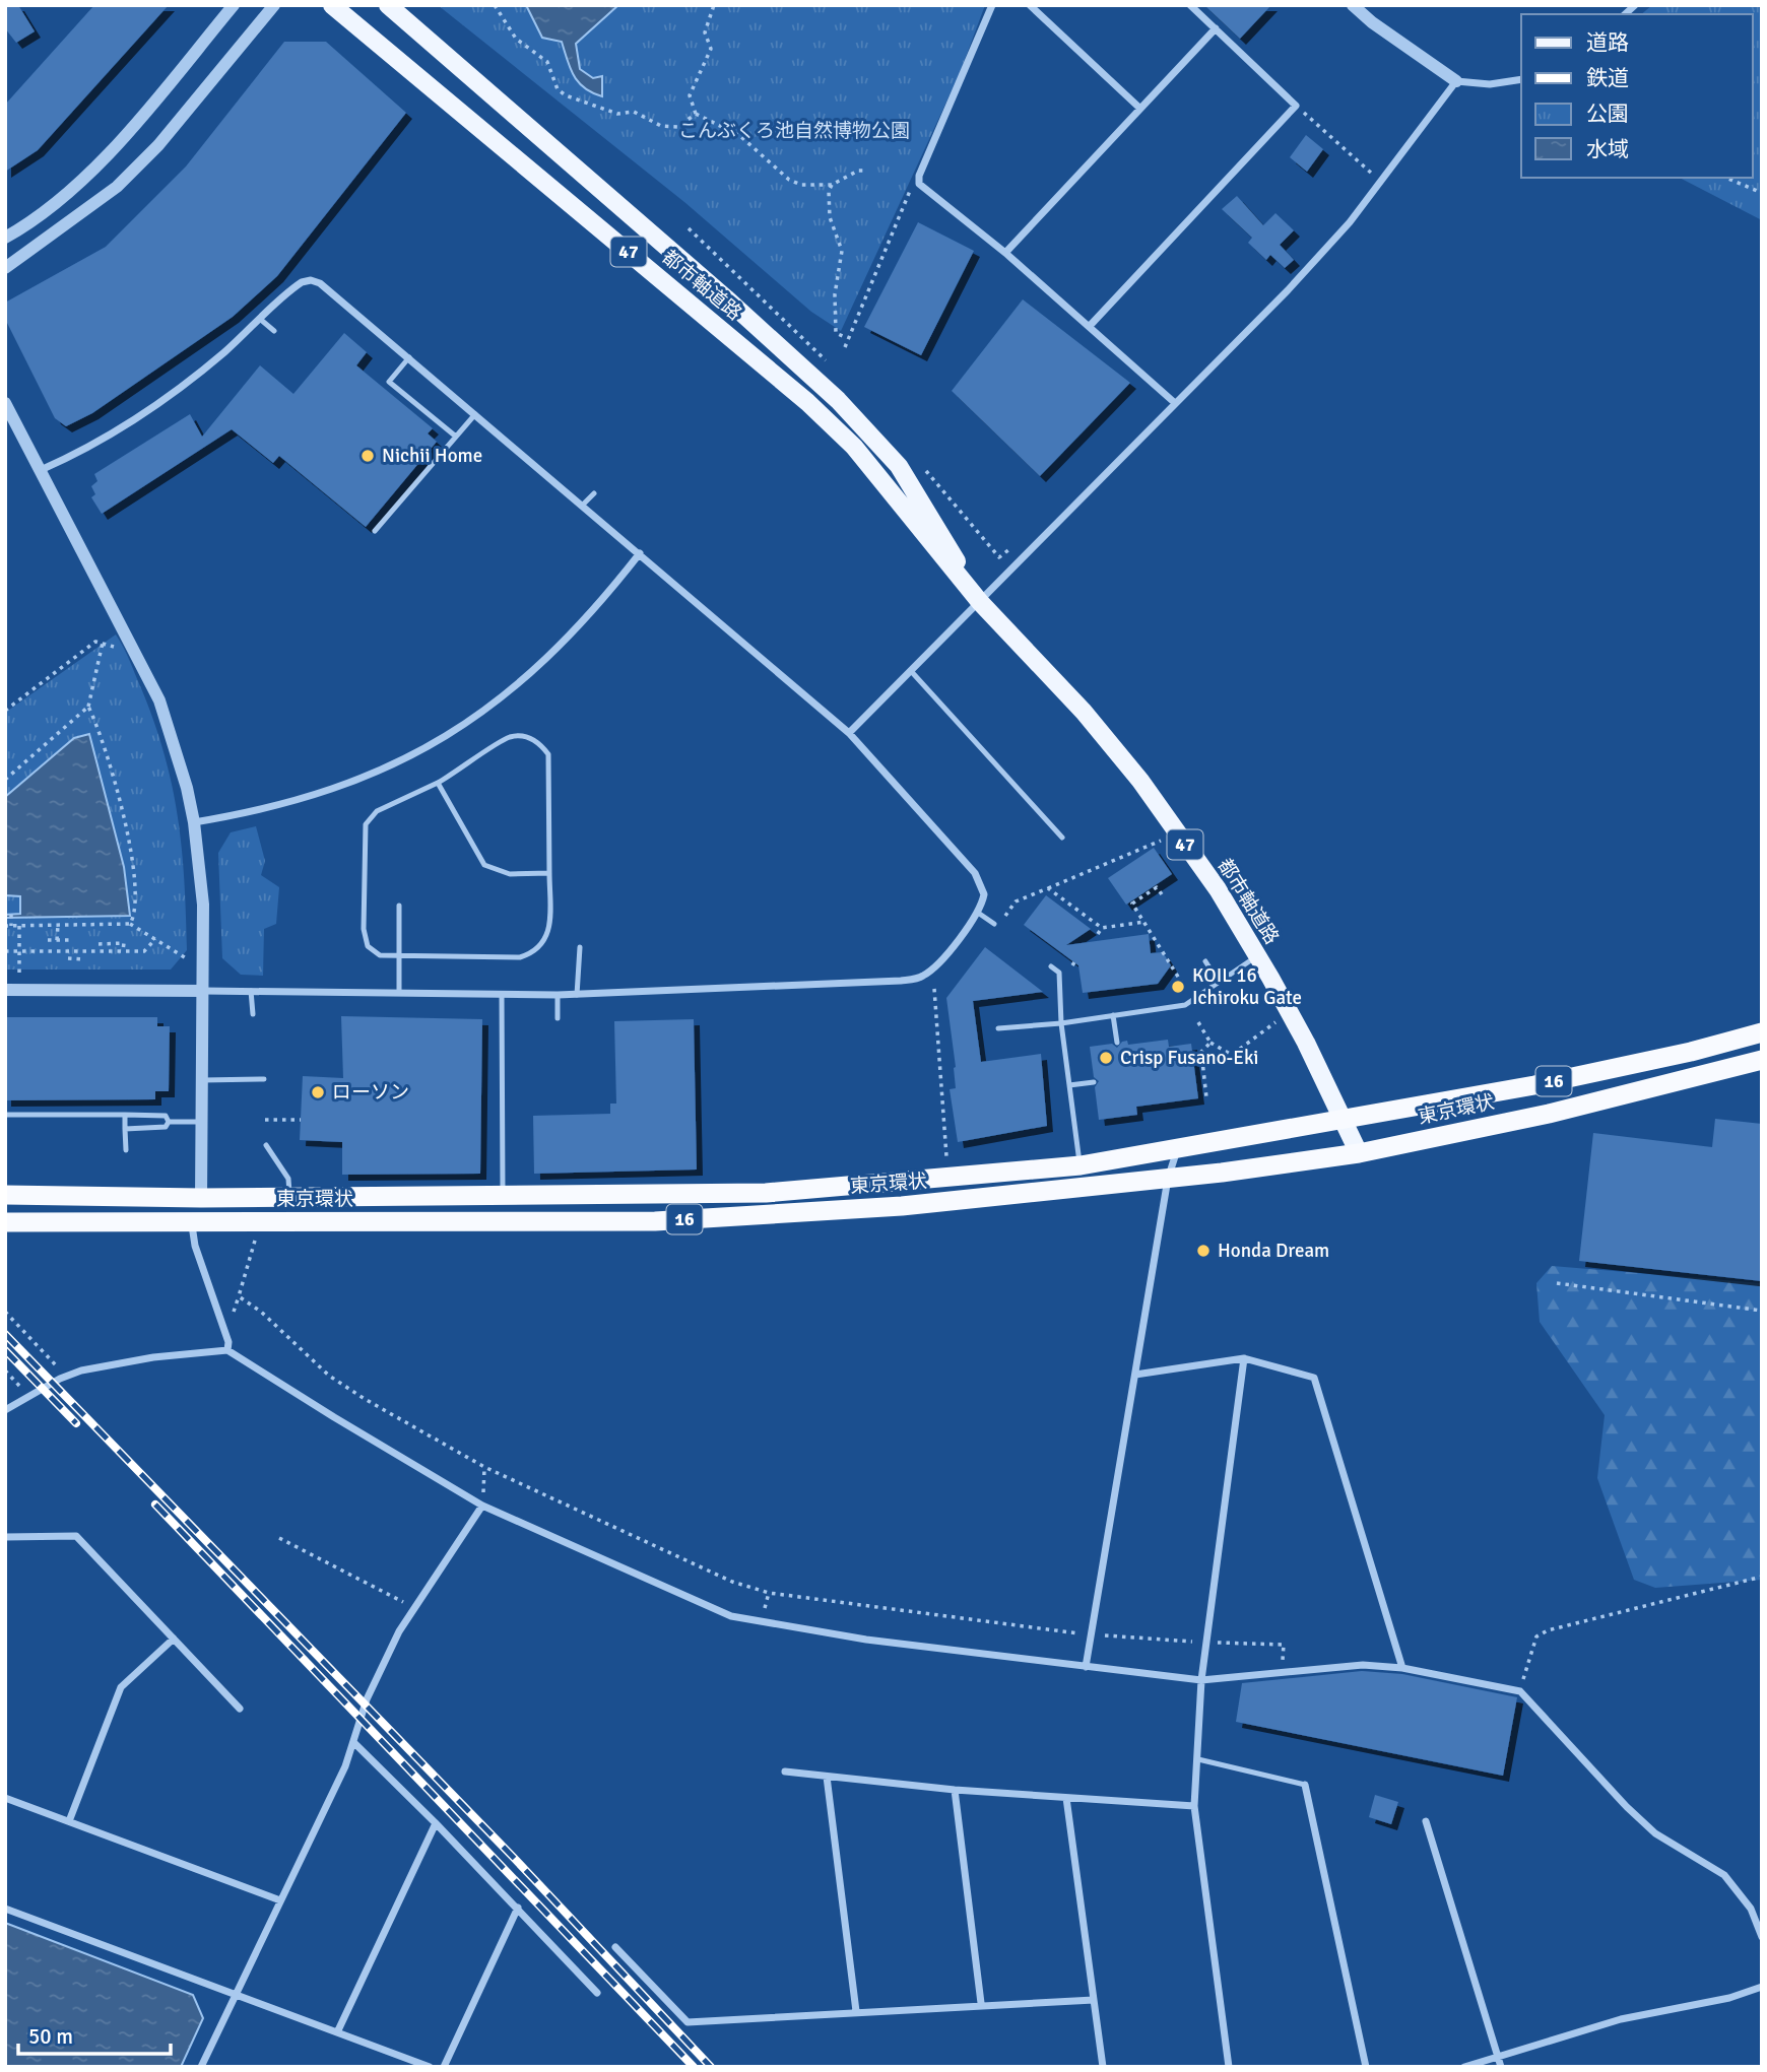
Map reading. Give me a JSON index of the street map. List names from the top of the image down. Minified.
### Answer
{"streets":{"highway":["16","東京環状"],"main road":["47","都市軸道路"]},"crossings":[["都市軸道路","東京環状"]],"parks":["こんぶくろ池自然博物公園"],"places":["Nichii Home","KOIL 16 Ichiroku Gate","Crisp Fusano-Eki","ローソン","Honda Dream"],"legend":["道路","鉄道","公園","水域"],"scale_bar":"50 m"}
